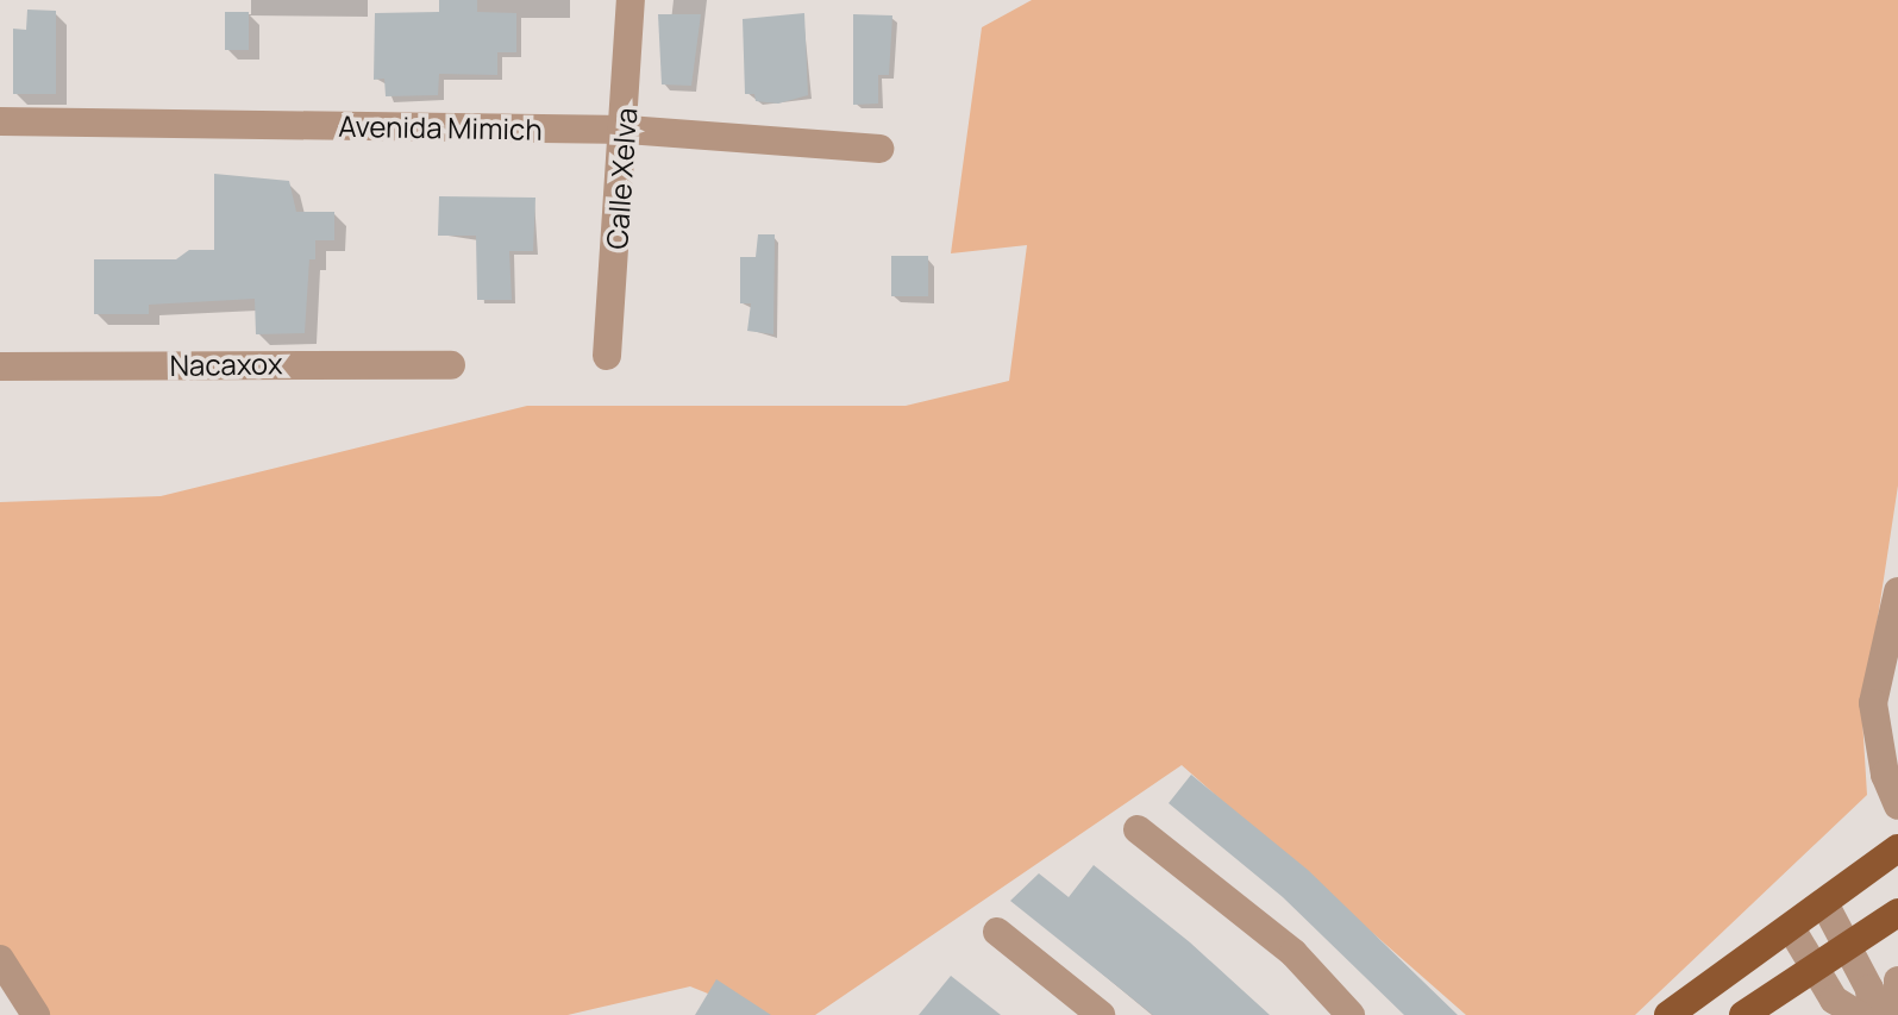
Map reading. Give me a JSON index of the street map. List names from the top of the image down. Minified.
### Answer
{"streets":{"street":["Avenida Mimich","Calle Xelva","Nacaxox"]},"crossings":[["Avenida Mimich","Calle Xelva"]]}
